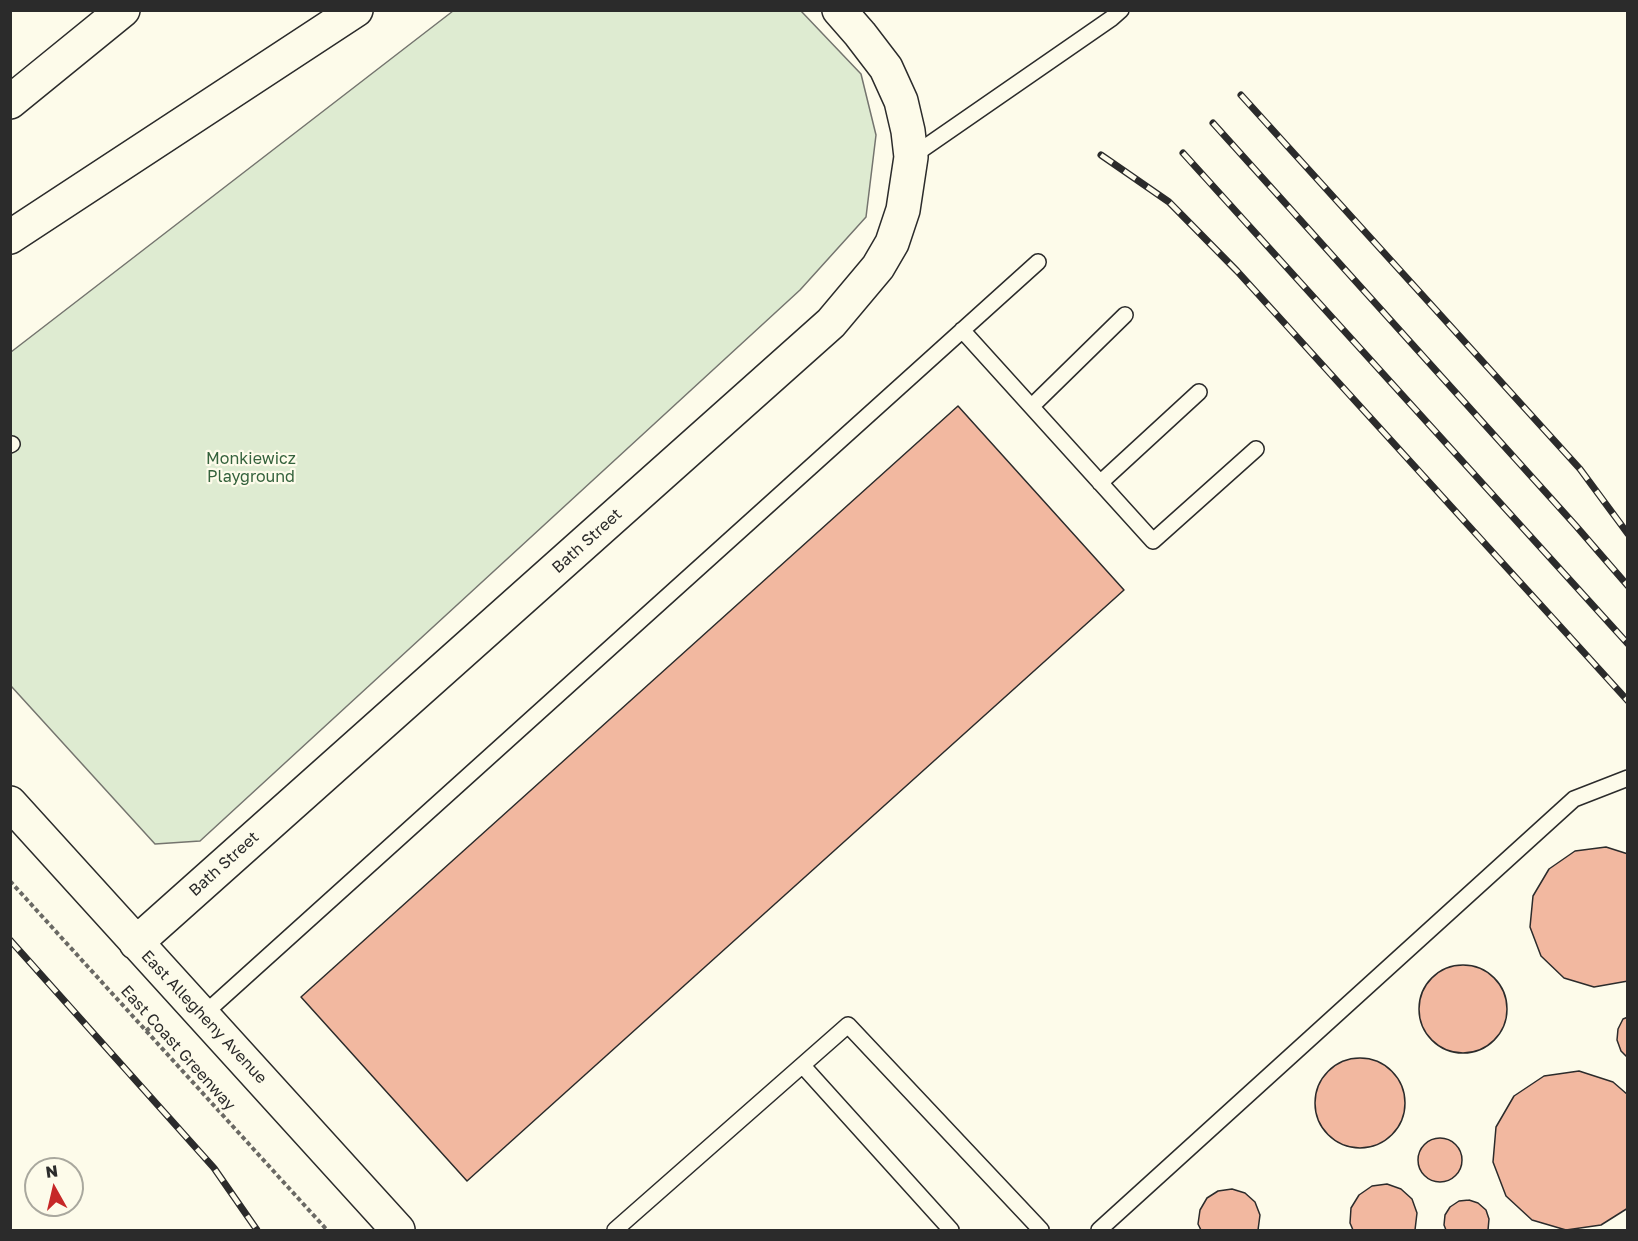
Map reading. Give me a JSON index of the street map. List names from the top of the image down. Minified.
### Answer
{"streets":{"main road":["Bath Street","East Allegheny Avenue"],"path":["East Coast Greenway"]},"crossings":[["Bath Street","East Allegheny Avenue"]],"parks":["Monkiewicz Playground"],"north":"top"}
